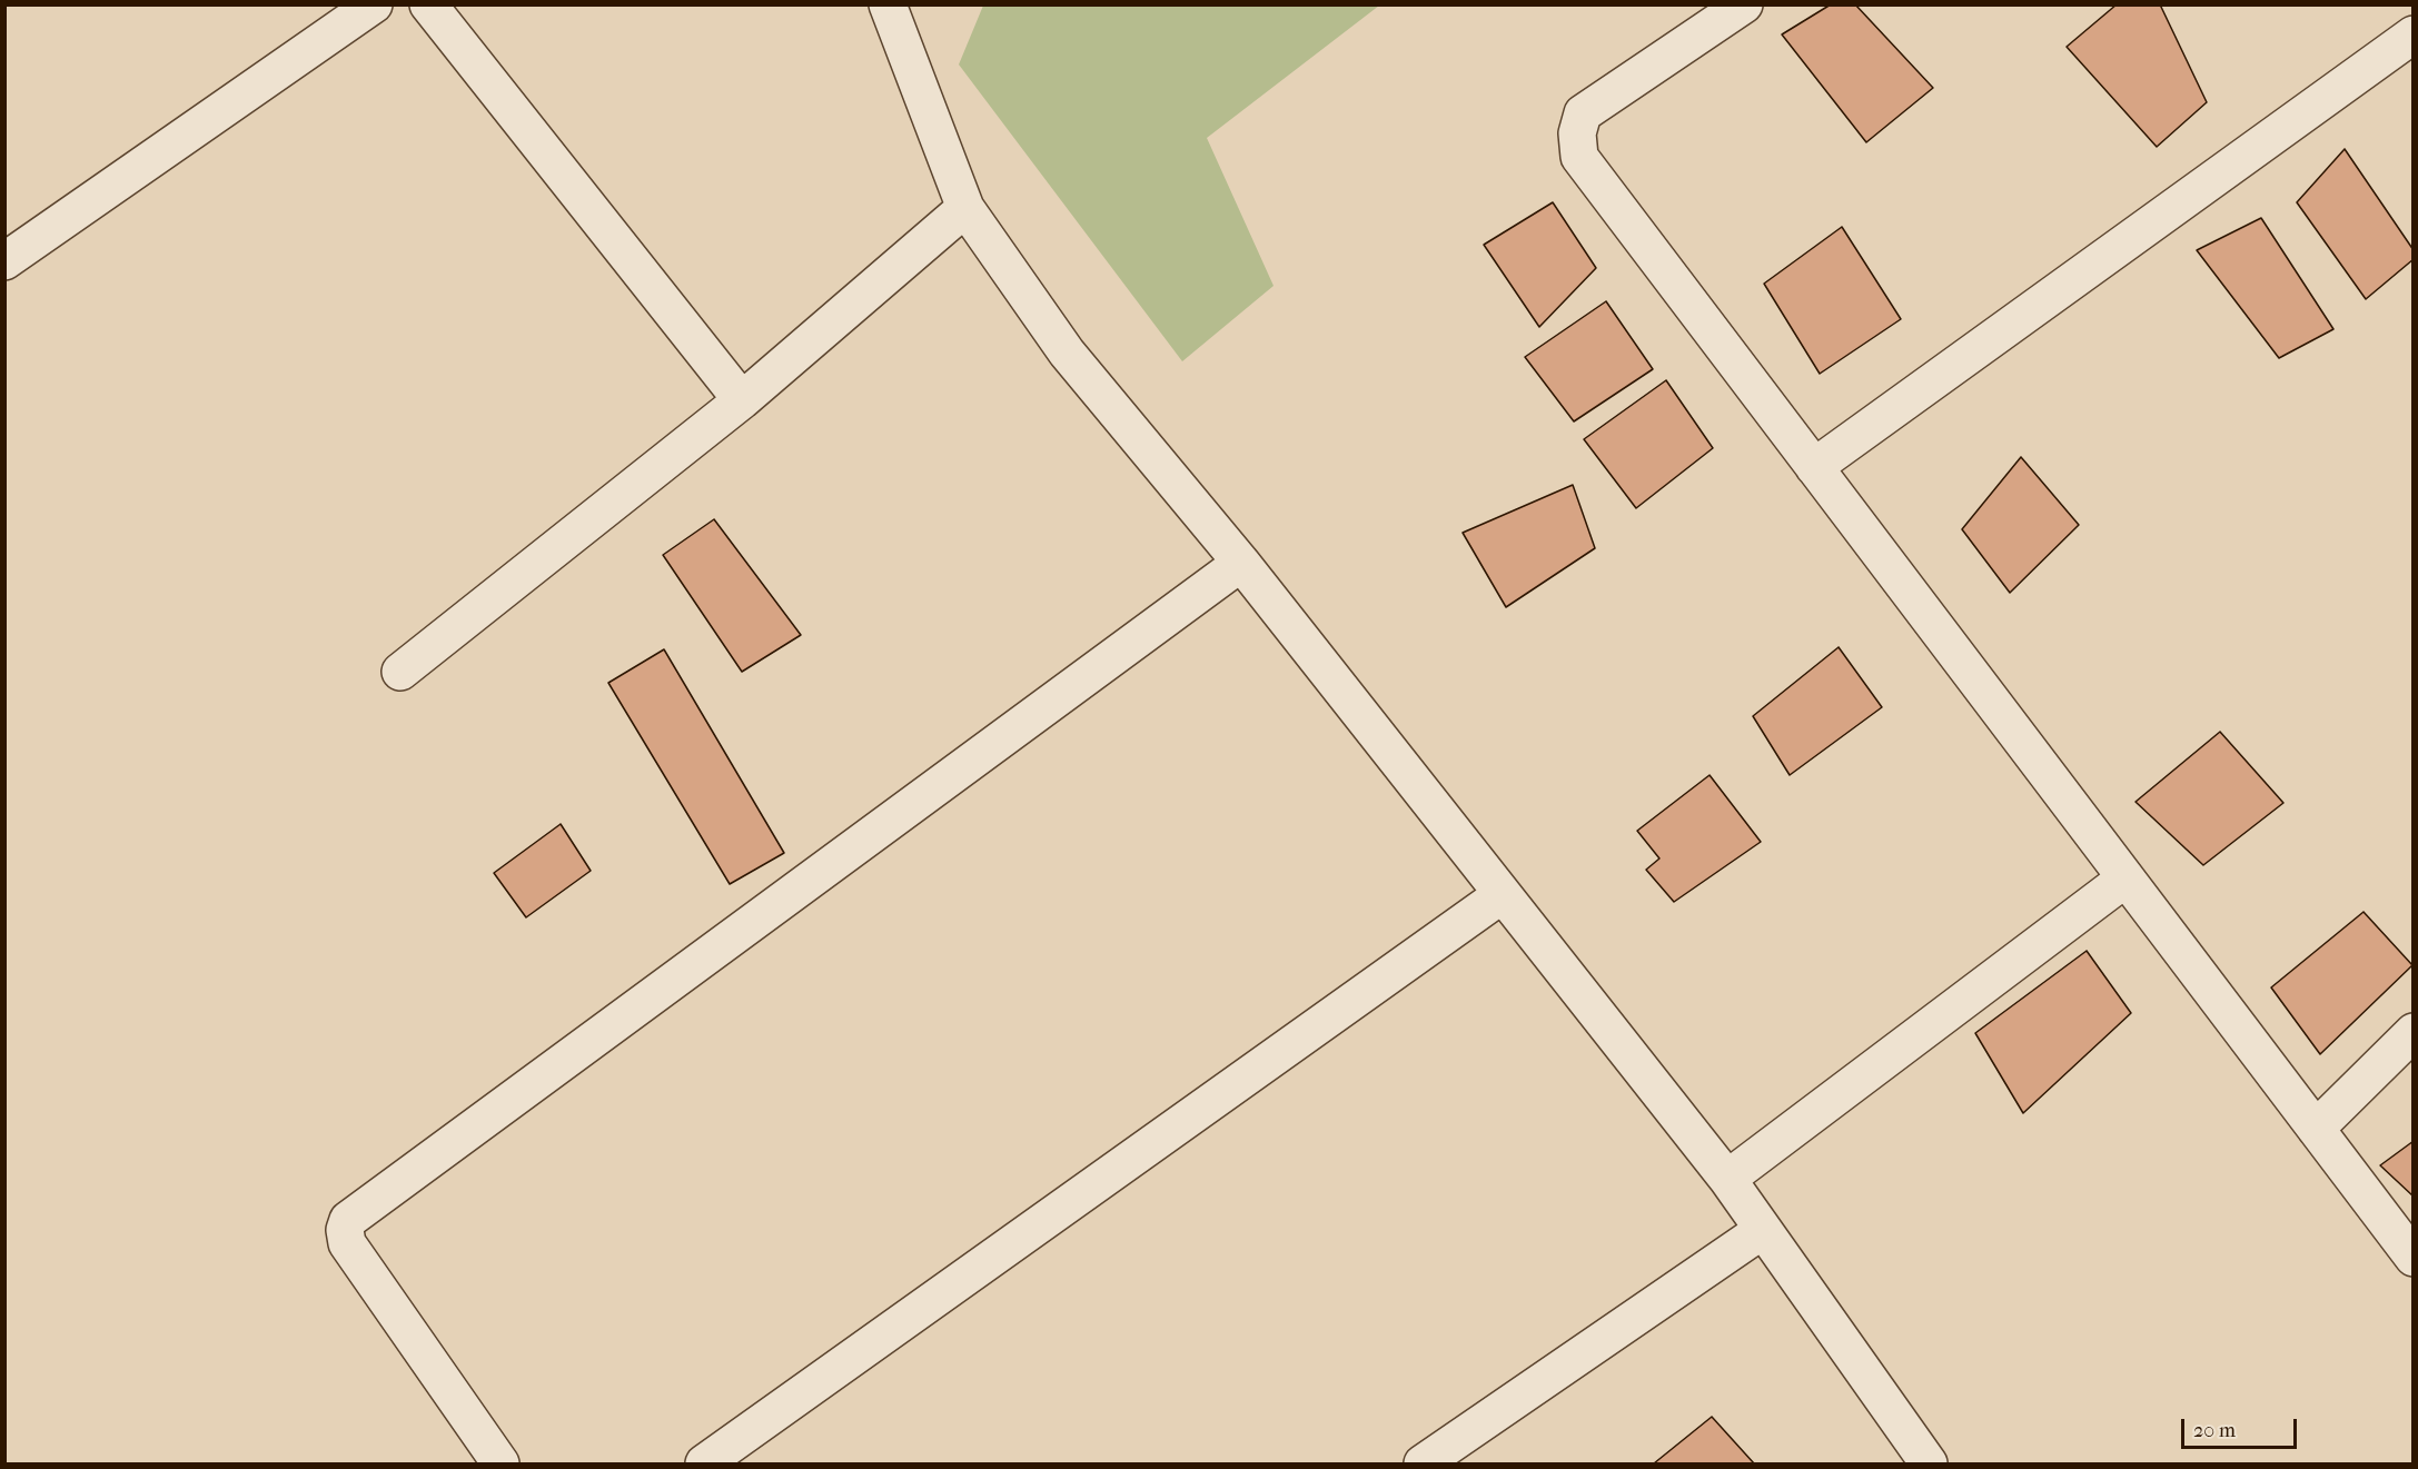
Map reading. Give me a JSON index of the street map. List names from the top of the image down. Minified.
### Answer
{"scale_bar":"20 m"}
